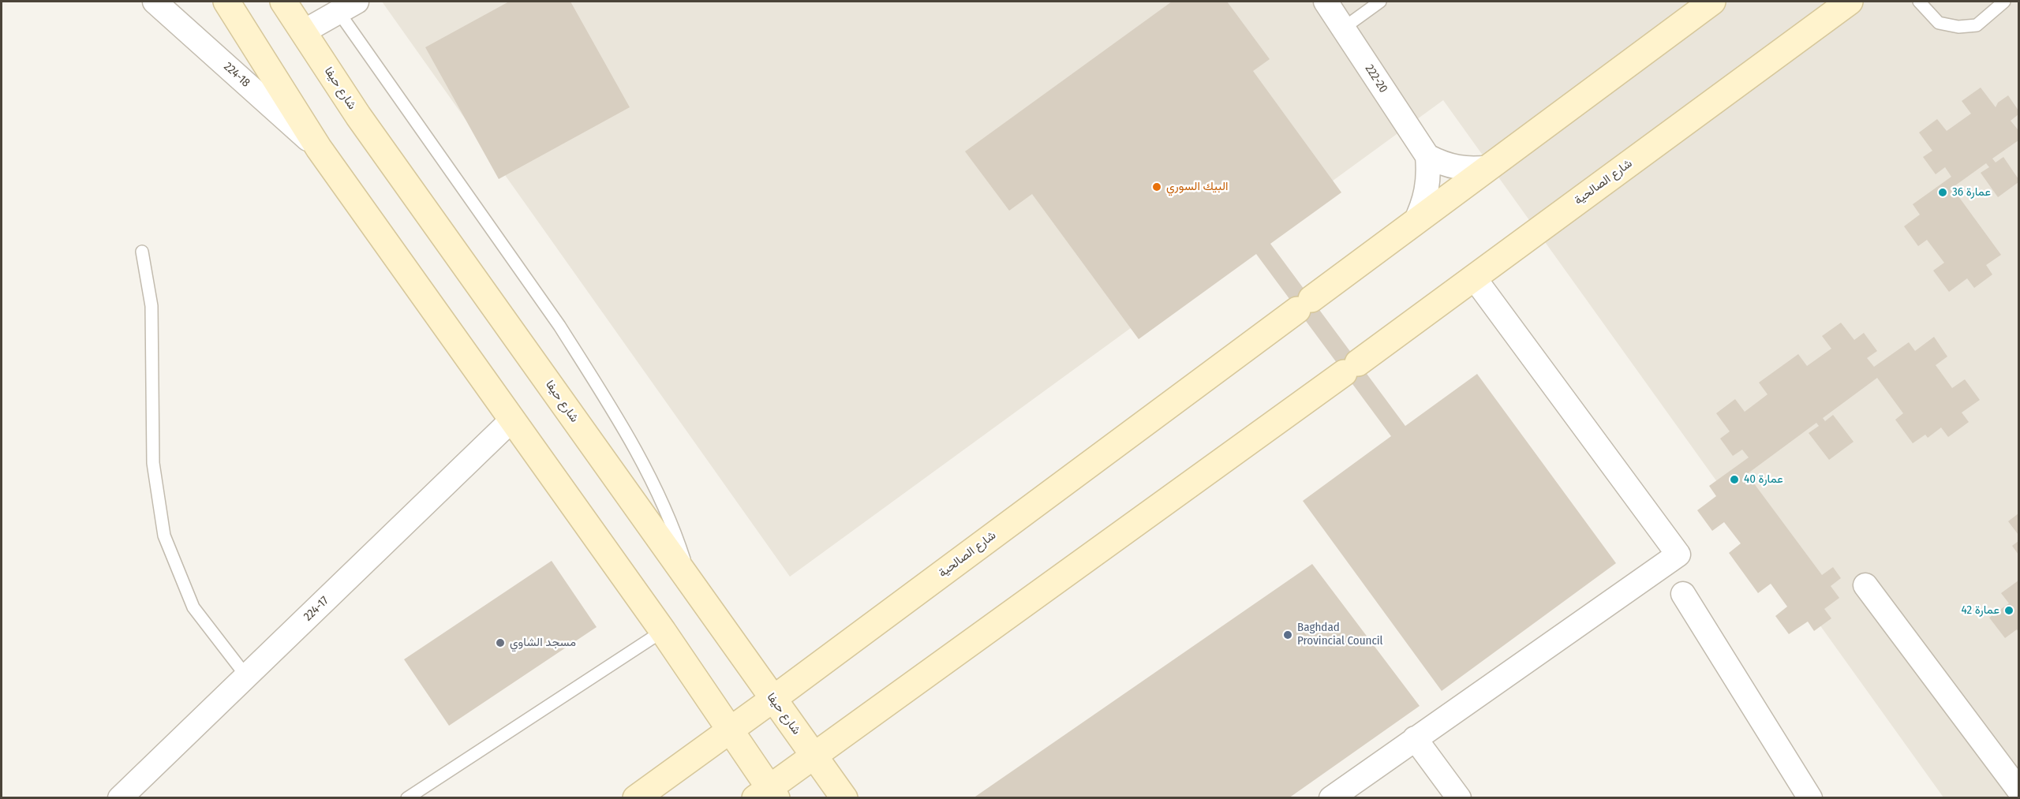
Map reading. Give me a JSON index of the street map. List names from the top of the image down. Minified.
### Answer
{"streets":{"main road":["شارع حيفا","شارع الصالحية"],"street":["224-18","222-20","224-17"]},"crossings":[["شارع حيفا","شارع الصالحية"]],"places":["البيك السوري","عمارة 36","عمارة 40","عمارة 42","Baghdad Provincial Council","مسجد الشاوي"]}
